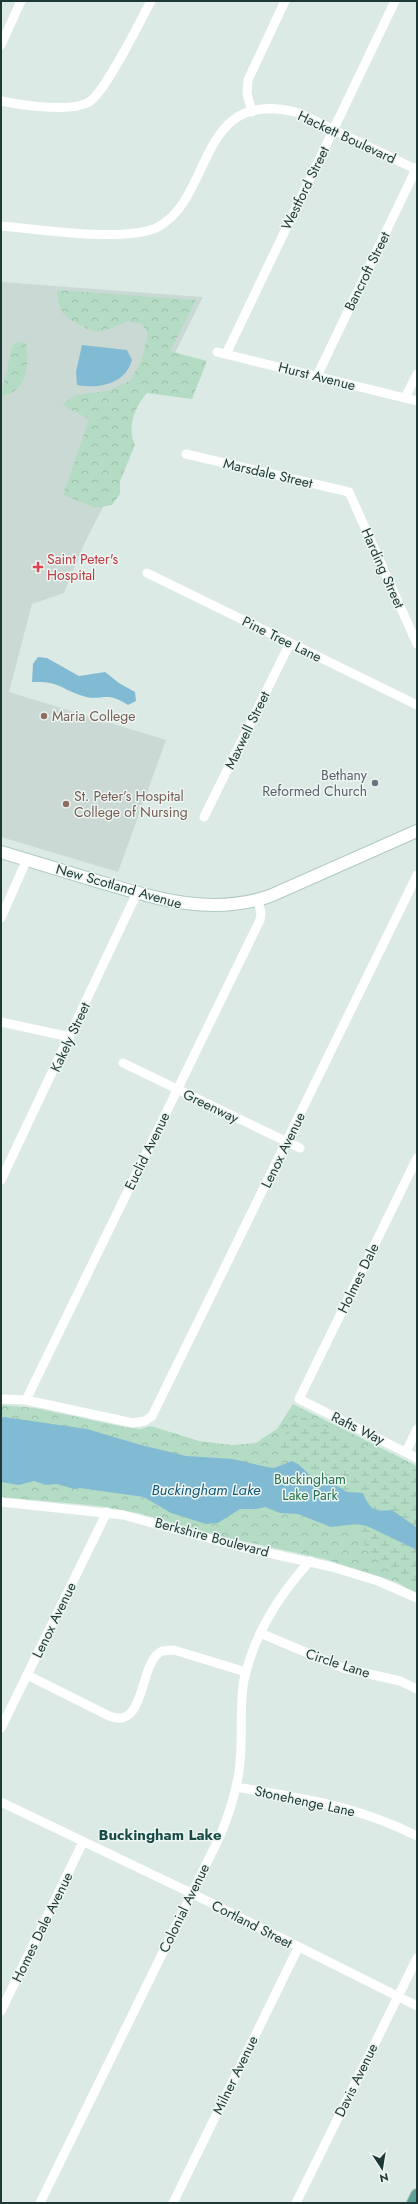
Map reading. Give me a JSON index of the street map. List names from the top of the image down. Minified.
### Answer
{"streets":{"street":["Hackett Boulevard","Westford Street","Bancroft Street","Hurst Avenue","Marsdale Street","Harding Street","Pine Tree Lane","Maxwell Street","New Scotland Avenue","Kakely Street","Greenway","Lenox Avenue","Euclid Avenue","Holmes Dale","Rafts Way","Berkshire Boulevard","Circle Lane","Stonehenge Lane","Colonial Avenue","Cortland Street","Homes Dale Avenue","Milner Avenue","Davis Avenue"]},"crossings":[["Hackett Boulevard","Westford Street"],["Hackett Boulevard","Bancroft Street"],["Westford Street","Hurst Avenue"],["Bancroft Street","Hurst Avenue"],["Marsdale Street","Harding Street"],["Pine Tree Lane","Maxwell Street"],["New Scotland Avenue","Kakely Street"],["New Scotland Avenue","Euclid Avenue"],["Greenway","Lenox Avenue"],["Greenway","Euclid Avenue"],["Lenox Avenue","Euclid Avenue"],["Lenox Avenue","Berkshire Boulevard"],["Holmes Dale","Rafts Way"],["Berkshire Boulevard","Colonial Avenue"],["Circle Lane","Colonial Avenue"],["Stonehenge Lane","Colonial Avenue"],["Colonial Avenue","Cortland Street"],["Cortland Street","Homes Dale Avenue"],["Cortland Street","Milner Avenue"],["Cortland Street","Davis Avenue"]],"districts":["Buckingham Lake"],"water":["Buckingham Lake"],"parks":["Buckingham Lake Park"],"places":{"health":["Saint Peter's Hospital"],"other":["Maria College","Bethany Reformed Church","St. Peter’s Hospital College of Nursing"]},"north":"bottom"}
